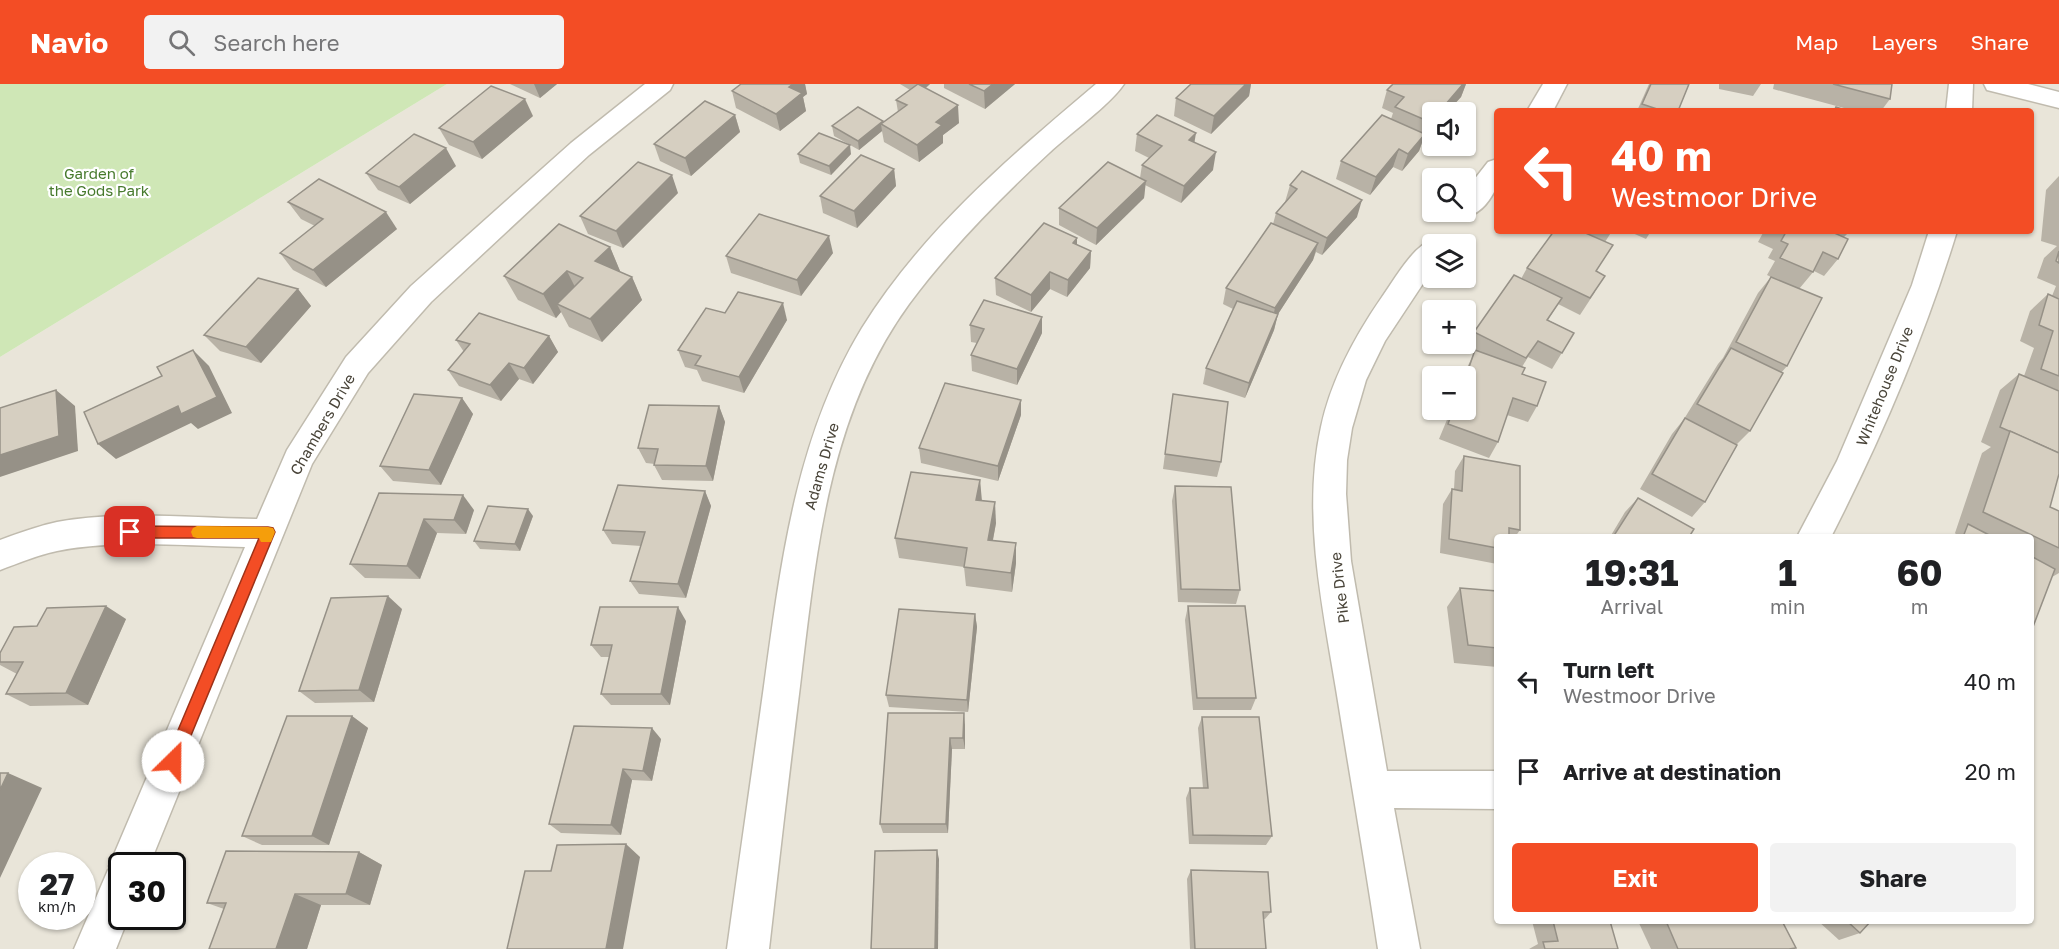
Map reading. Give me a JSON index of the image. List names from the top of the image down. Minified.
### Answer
{"streets":{"street":["Whitehouse Drive","Chambers Drive","Adams Drive","Pike Drive"]},"parks":["Garden of the Gods Park"],"page":{"header":"Navio","search":"Search here","nav":["Map","Layers","Share"],"map_buttons":["+","−"],"turn":["40 m","Westmoor Drive"],"eta":["19:31","Arrival","1","min","60","m"],"list":[{"name":"Turn left","note":"Westmoor Drive","value":"40 m"},{"name":"Arrive at destination","value":"20 m"}],"buttons":["Exit","Share"],"speed":"27 km/h","limit":"30"}}
